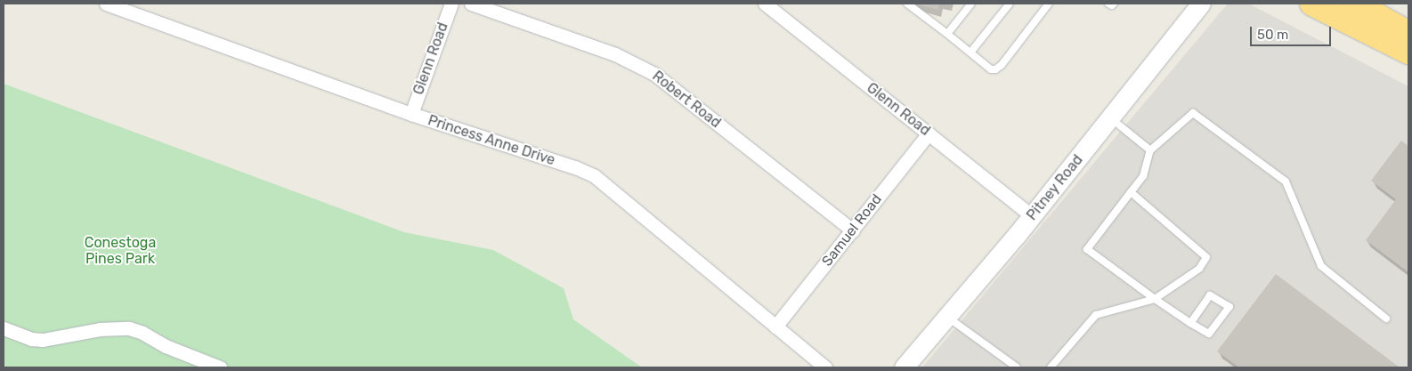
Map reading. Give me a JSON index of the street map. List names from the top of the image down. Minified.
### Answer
{"streets":{"main road":["Pitney Road"],"street":["Glenn Road","Robert Road","Princess Anne Drive","Samuel Road"]},"crossings":[["Glenn Road","Princess Anne Drive"],["Glenn Road","Pitney Road"],["Glenn Road","Samuel Road"],["Robert Road","Samuel Road"],["Princess Anne Drive","Samuel Road"]],"parks":["Conestoga Pines Park"],"scale_bar":"50 m"}
